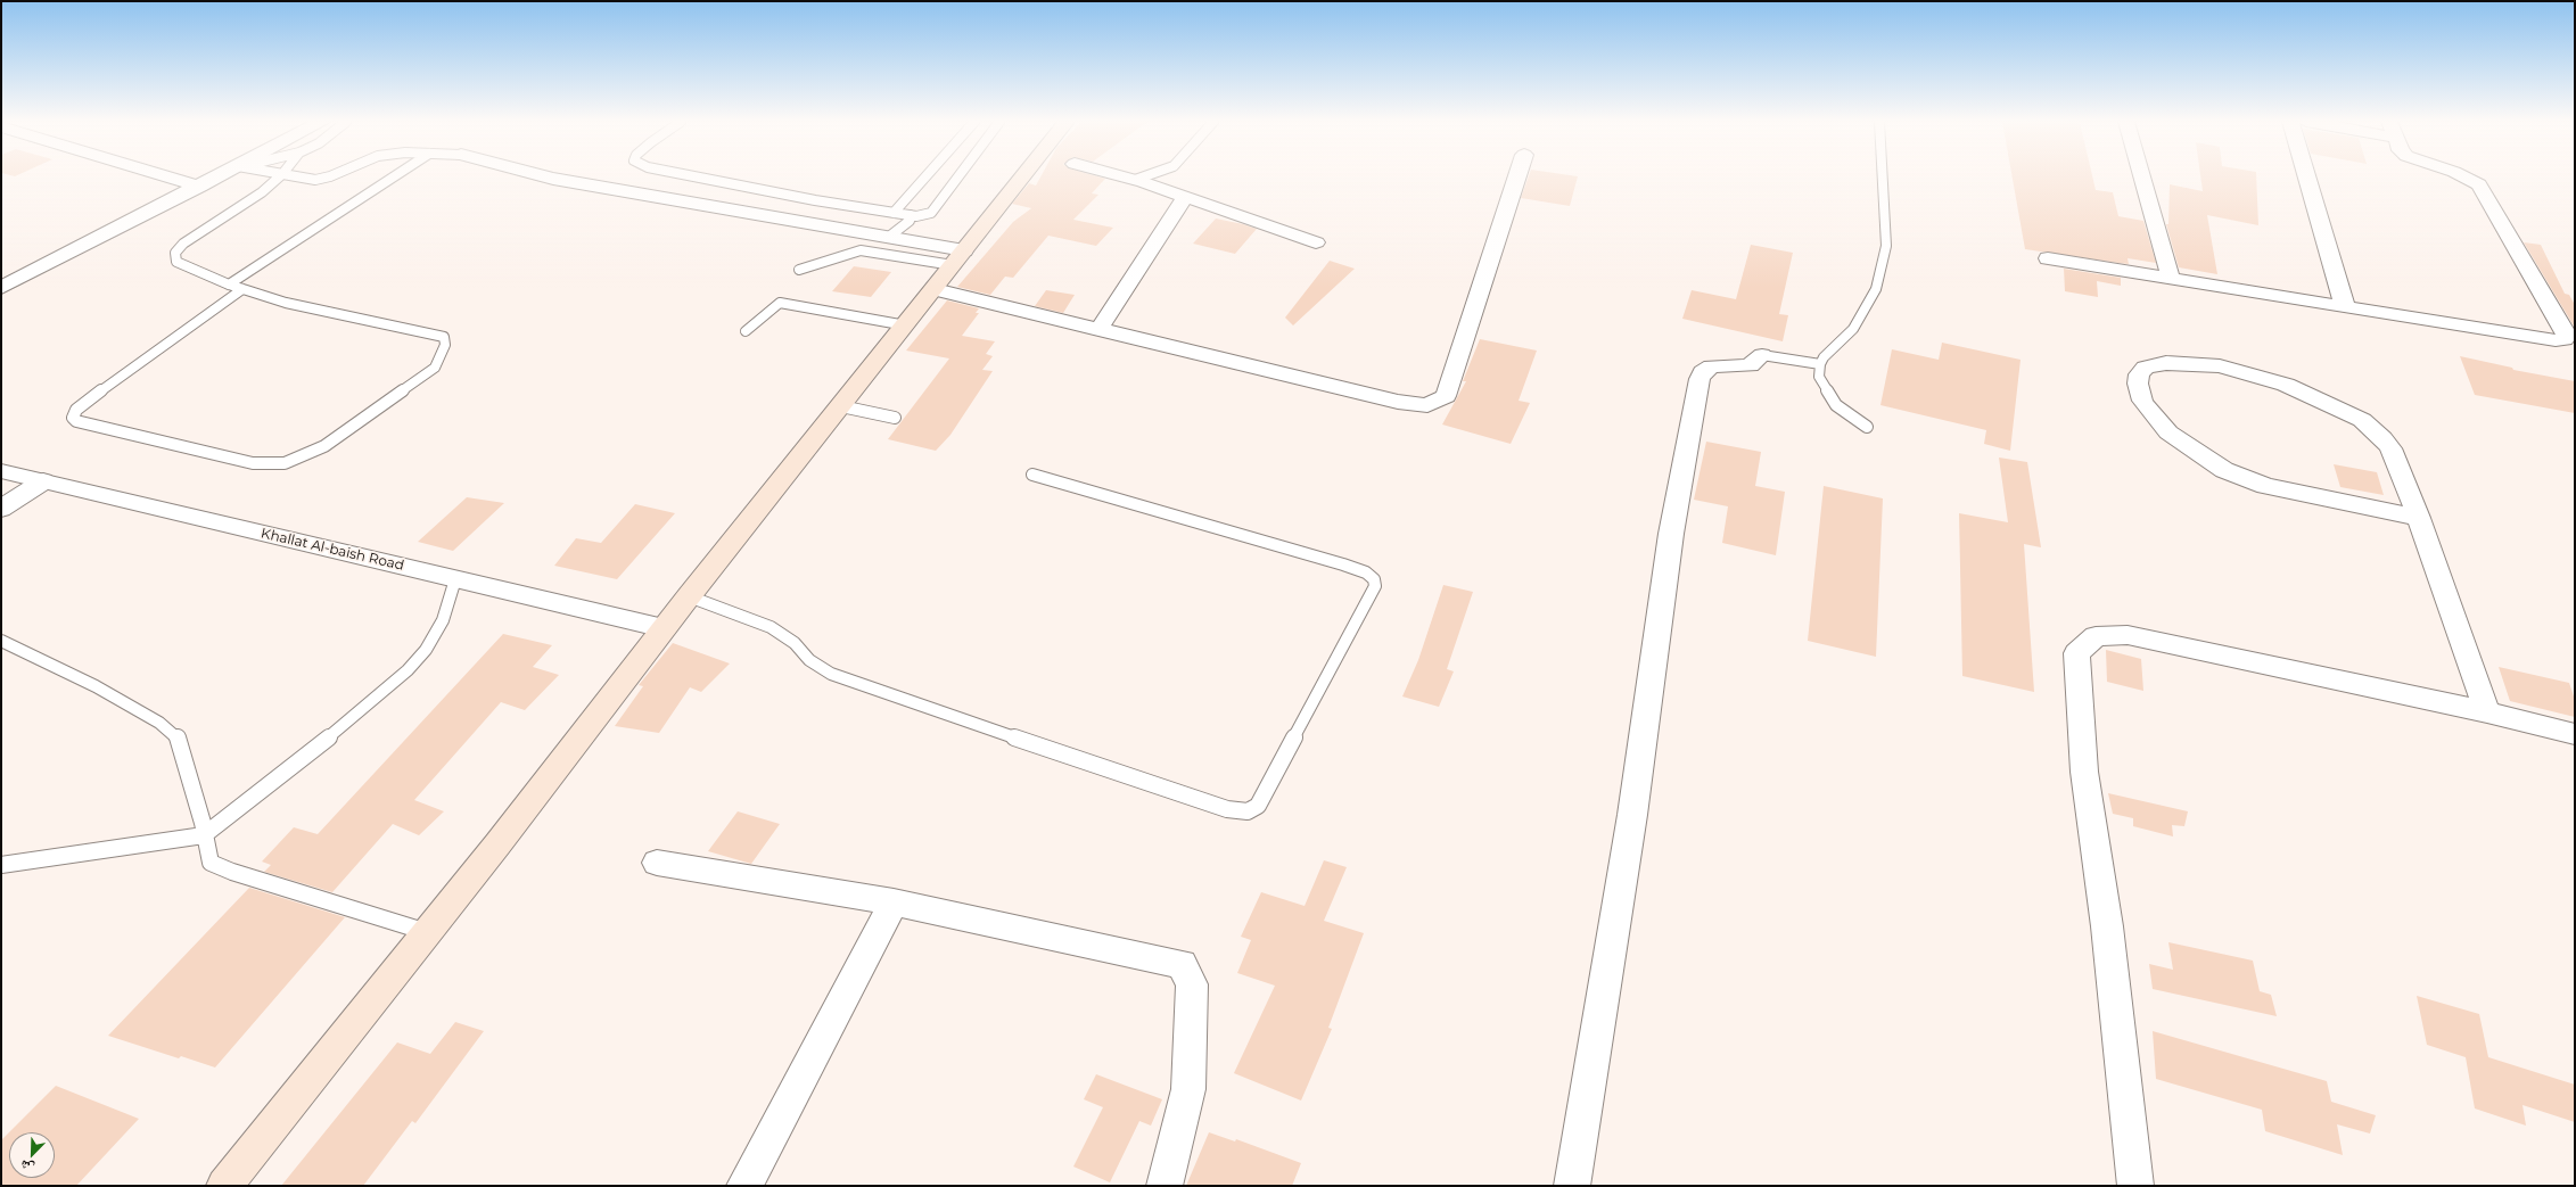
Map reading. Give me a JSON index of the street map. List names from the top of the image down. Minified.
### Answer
{"streets":{"street":["Khallat Al-baish Road"]},"north":"bottom left"}
